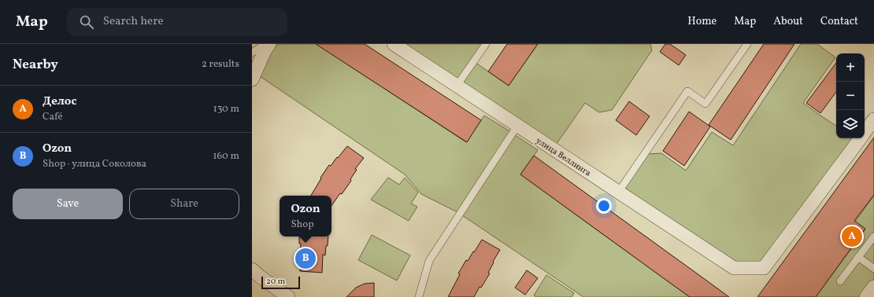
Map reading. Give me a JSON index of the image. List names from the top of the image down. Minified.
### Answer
{"streets":{"street":["улица Веллинга"]},"scale_bar":"20 m","page":{"header":"Map","search":"Search here","nav":["Home","Map","About","Contact"],"heading":["Nearby","2 results"],"map_buttons":["+","−"],"list":[{"mark":"A","name":"Делос","note":"Café","value":"130 m"},{"mark":"B","name":"Ozon","note":"Shop · улица Соколова","value":"160 m"}],"buttons":["Save","Share"],"popup":["Ozon","Shop"],"pins":["A","B"],"scale":"20 m"}}
